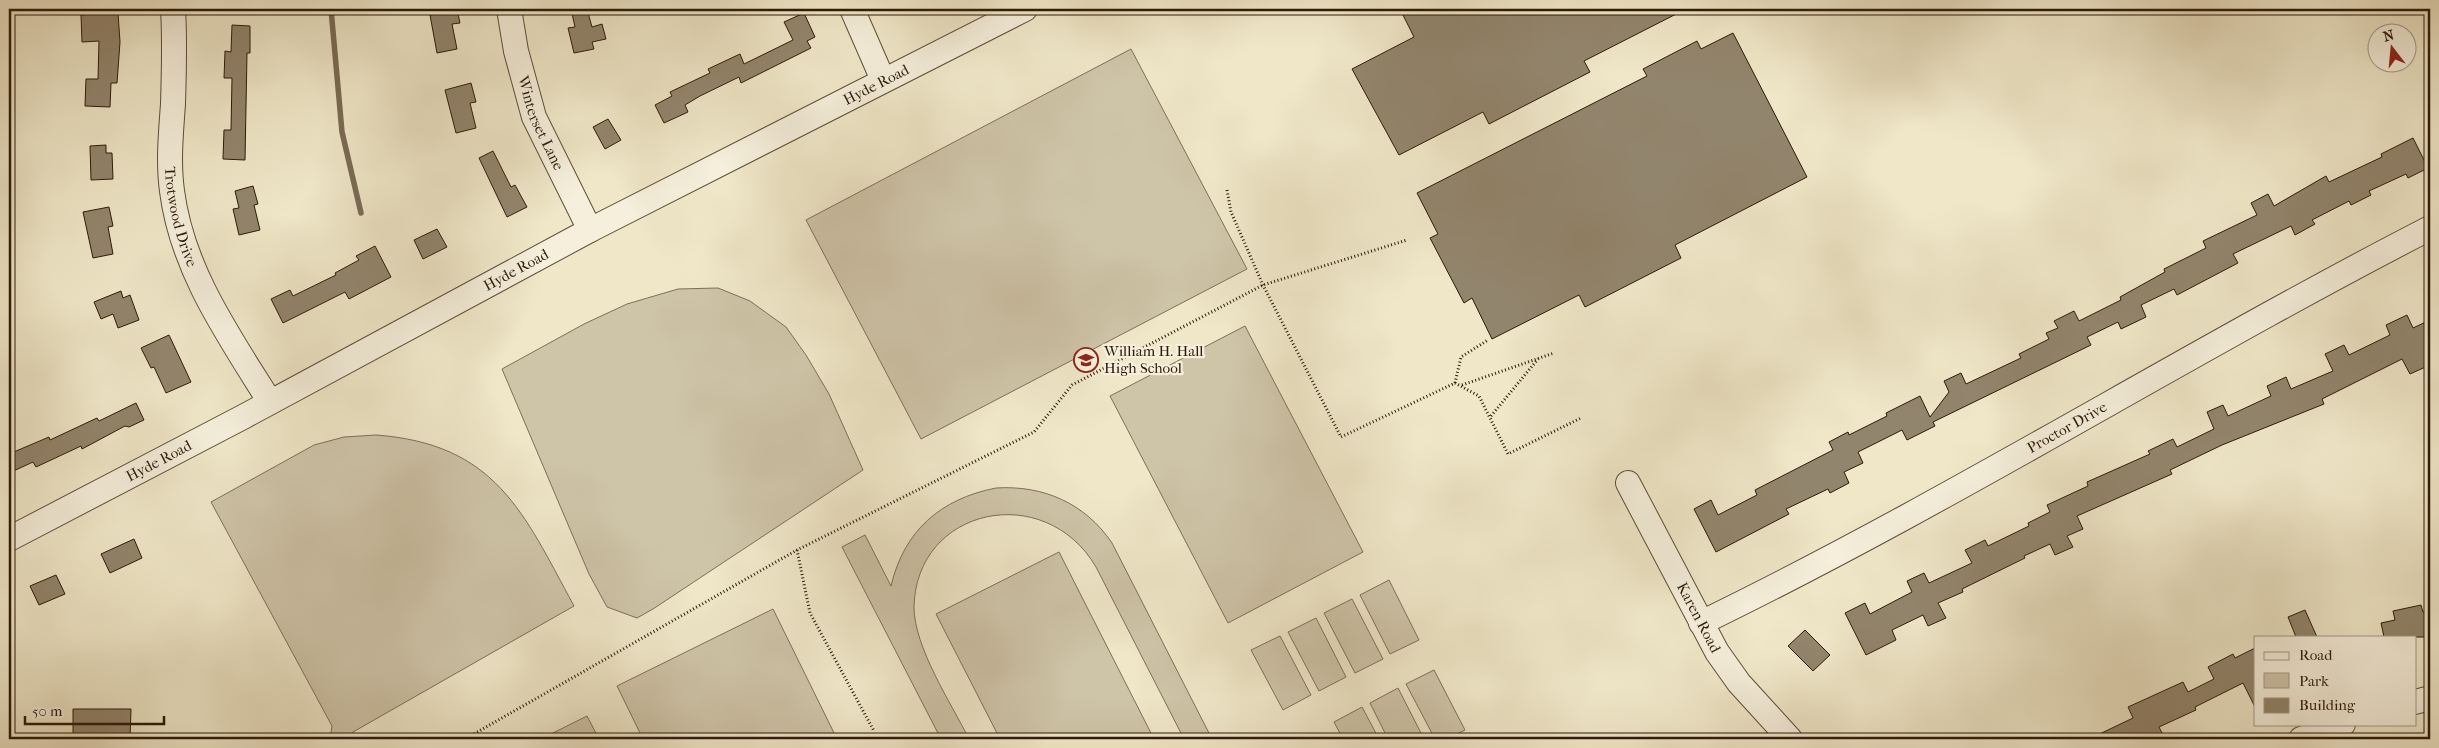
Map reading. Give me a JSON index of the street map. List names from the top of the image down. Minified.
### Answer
{"streets":{"street":["Hyde Road","Winterset Lane","Trotwood Drive","Proctor Drive","Karen Road"]},"crossings":[["Hyde Road","Winterset Lane"],["Hyde Road","Trotwood Drive"],["Proctor Drive","Karen Road"]],"places":{"school or university":["William H. Hall High School"]},"legend":["Road","Park","Building"],"scale_bar":"50 m","north":"top"}
